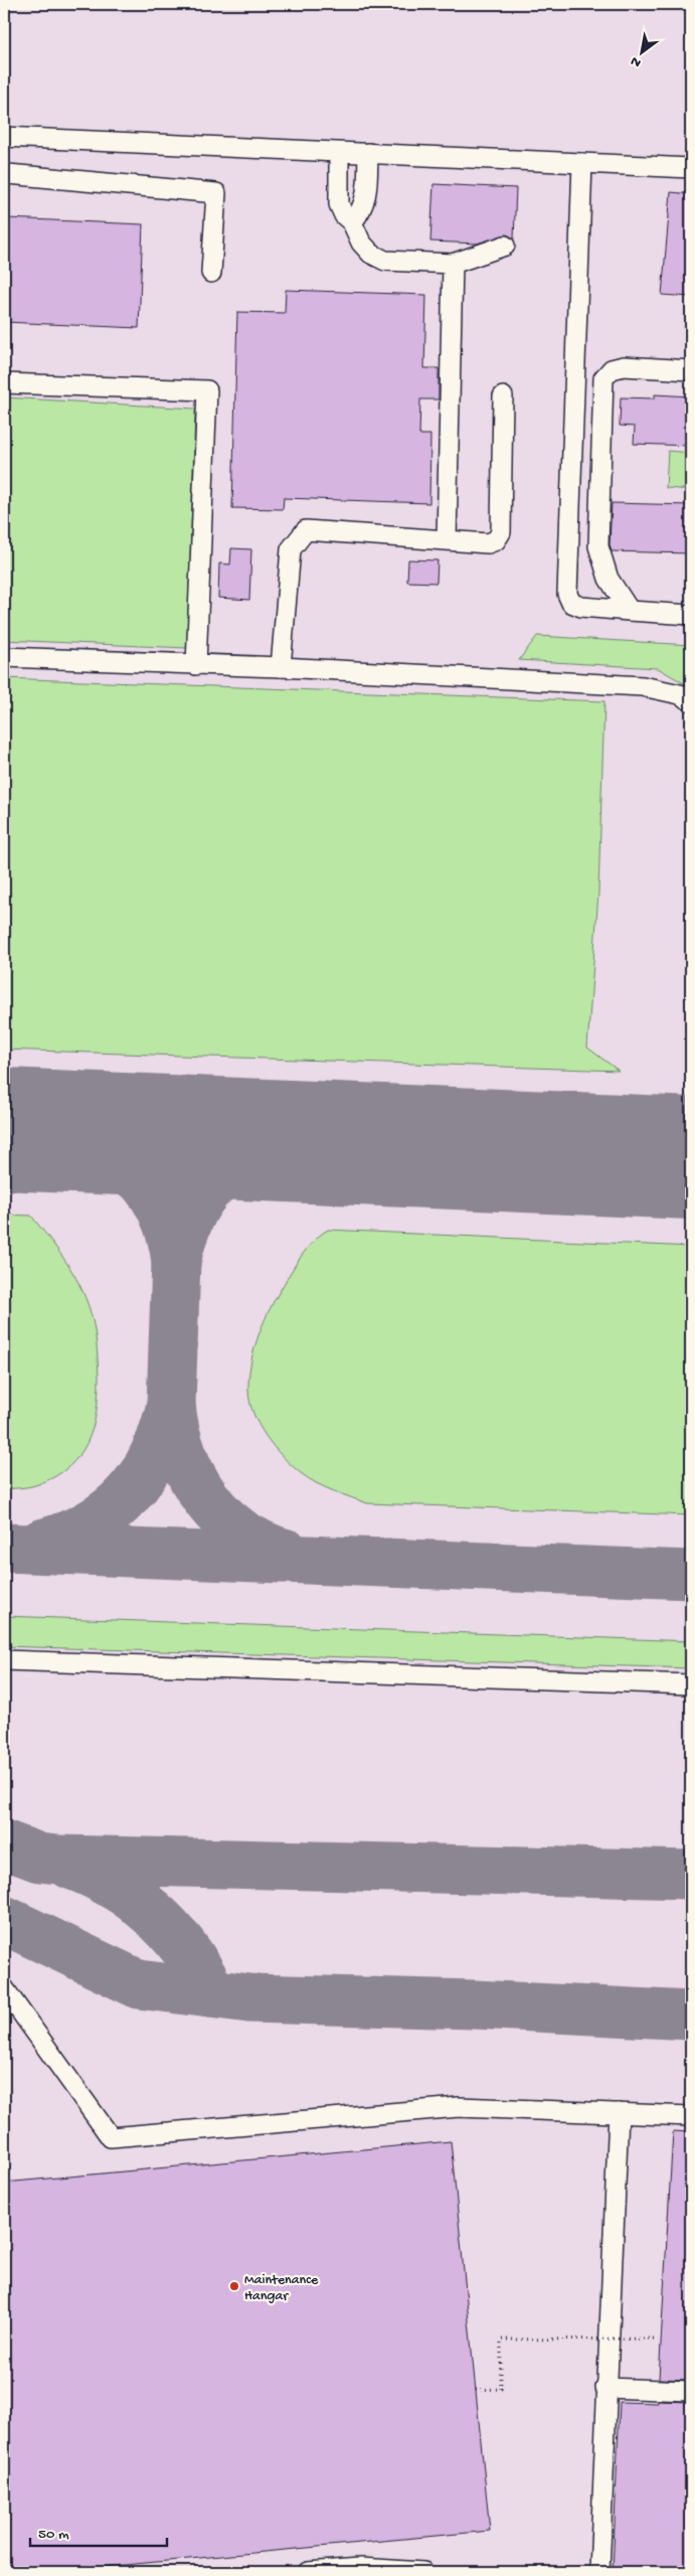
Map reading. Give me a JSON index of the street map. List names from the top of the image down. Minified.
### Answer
{"places":["Maintenance Hangar"],"scale_bar":"50 m","north":"bottom left"}
